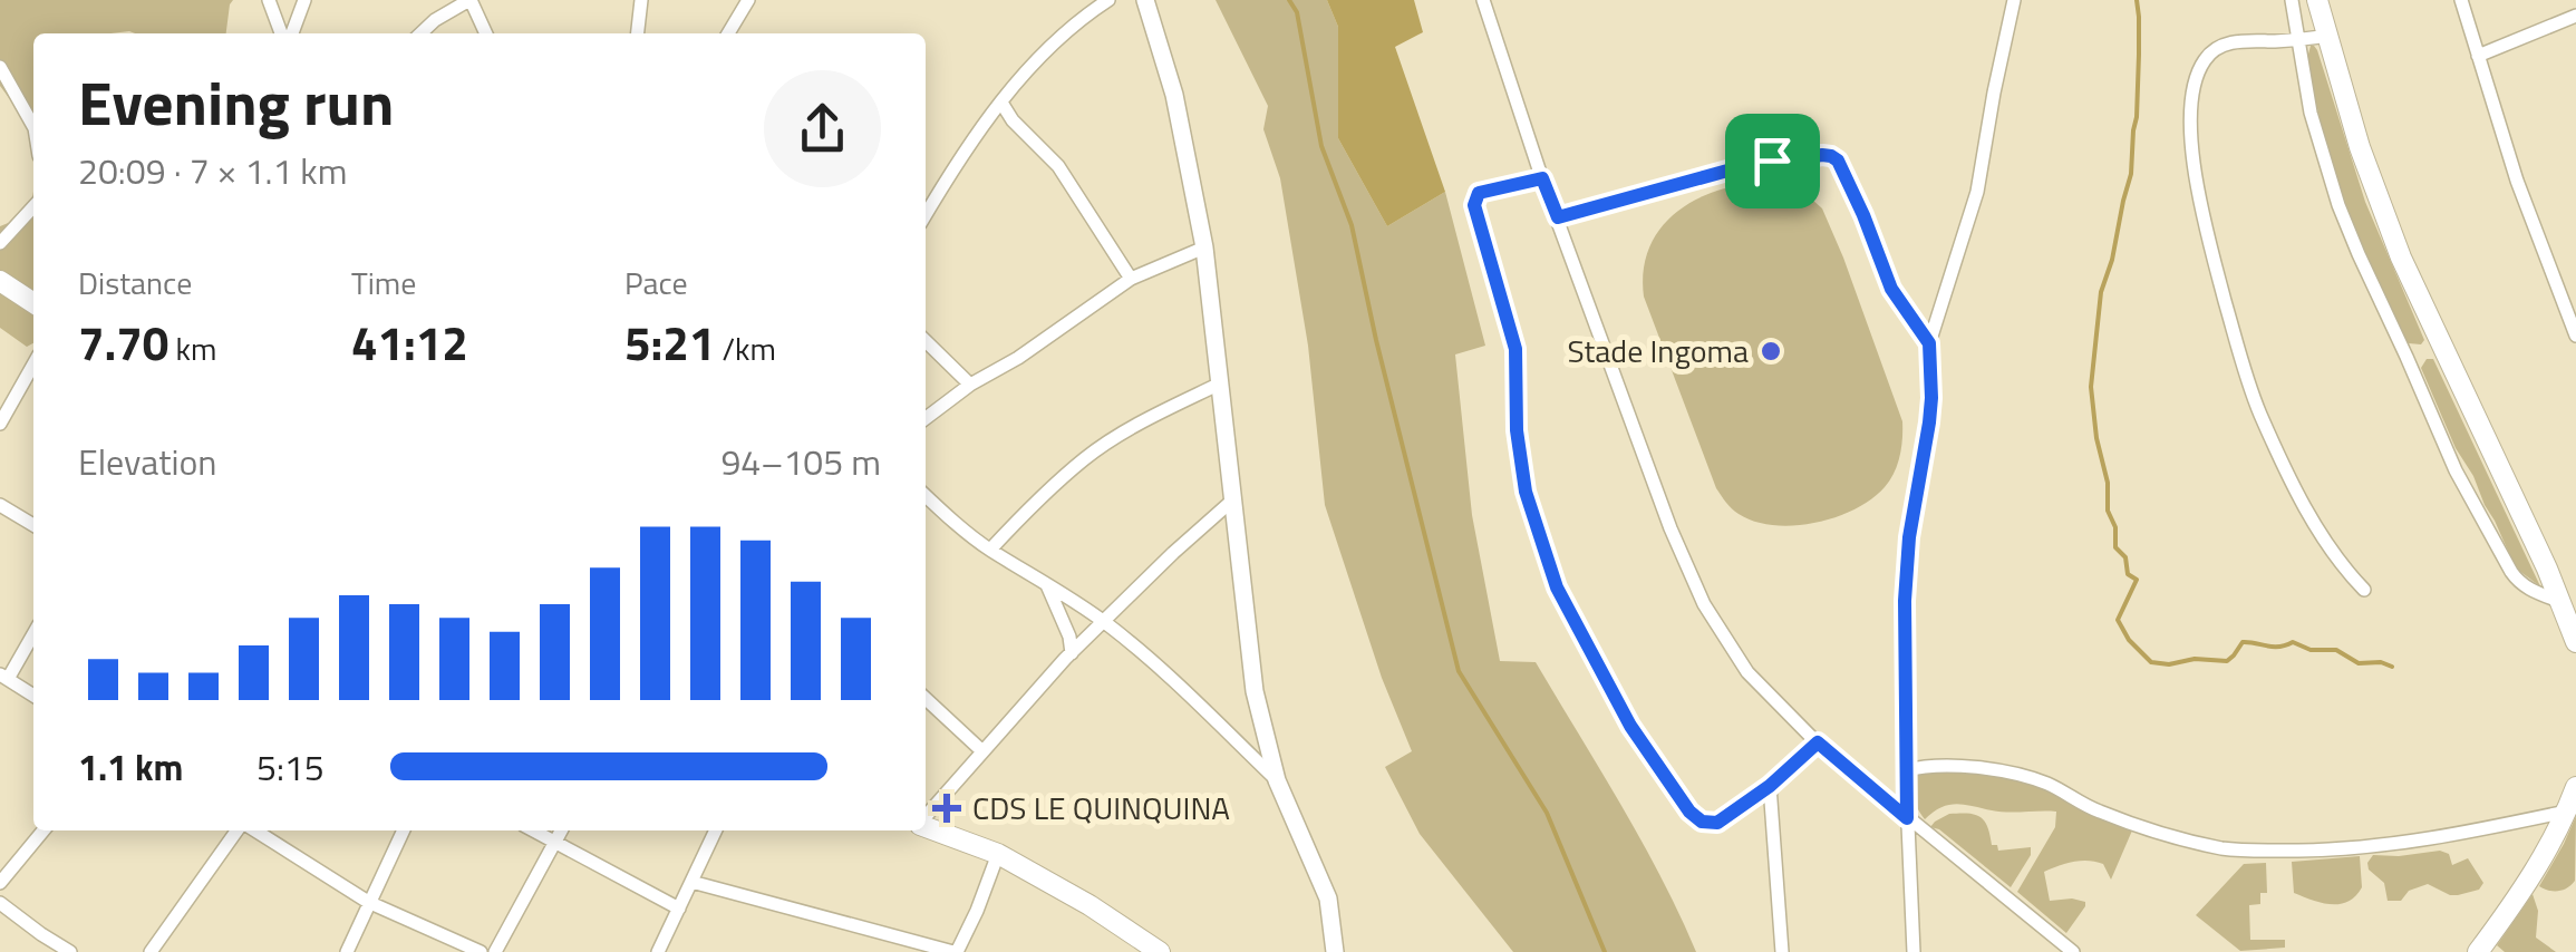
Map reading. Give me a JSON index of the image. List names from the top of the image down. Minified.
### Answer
{"places":{"other":["Stade Ingoma"],"health":["CDS LE QUINQUINA"]},"page":{"heading":["Evening run","20:09 · 7 × 1.1 km"],"stats":[["Distance","7.70 km"],["Time","41:12"],["Pace","5:21 /km"]],"chart":["Elevation","94–105 m"],"list":[{"name":"1.1 km","note":"5:15"}]}}
